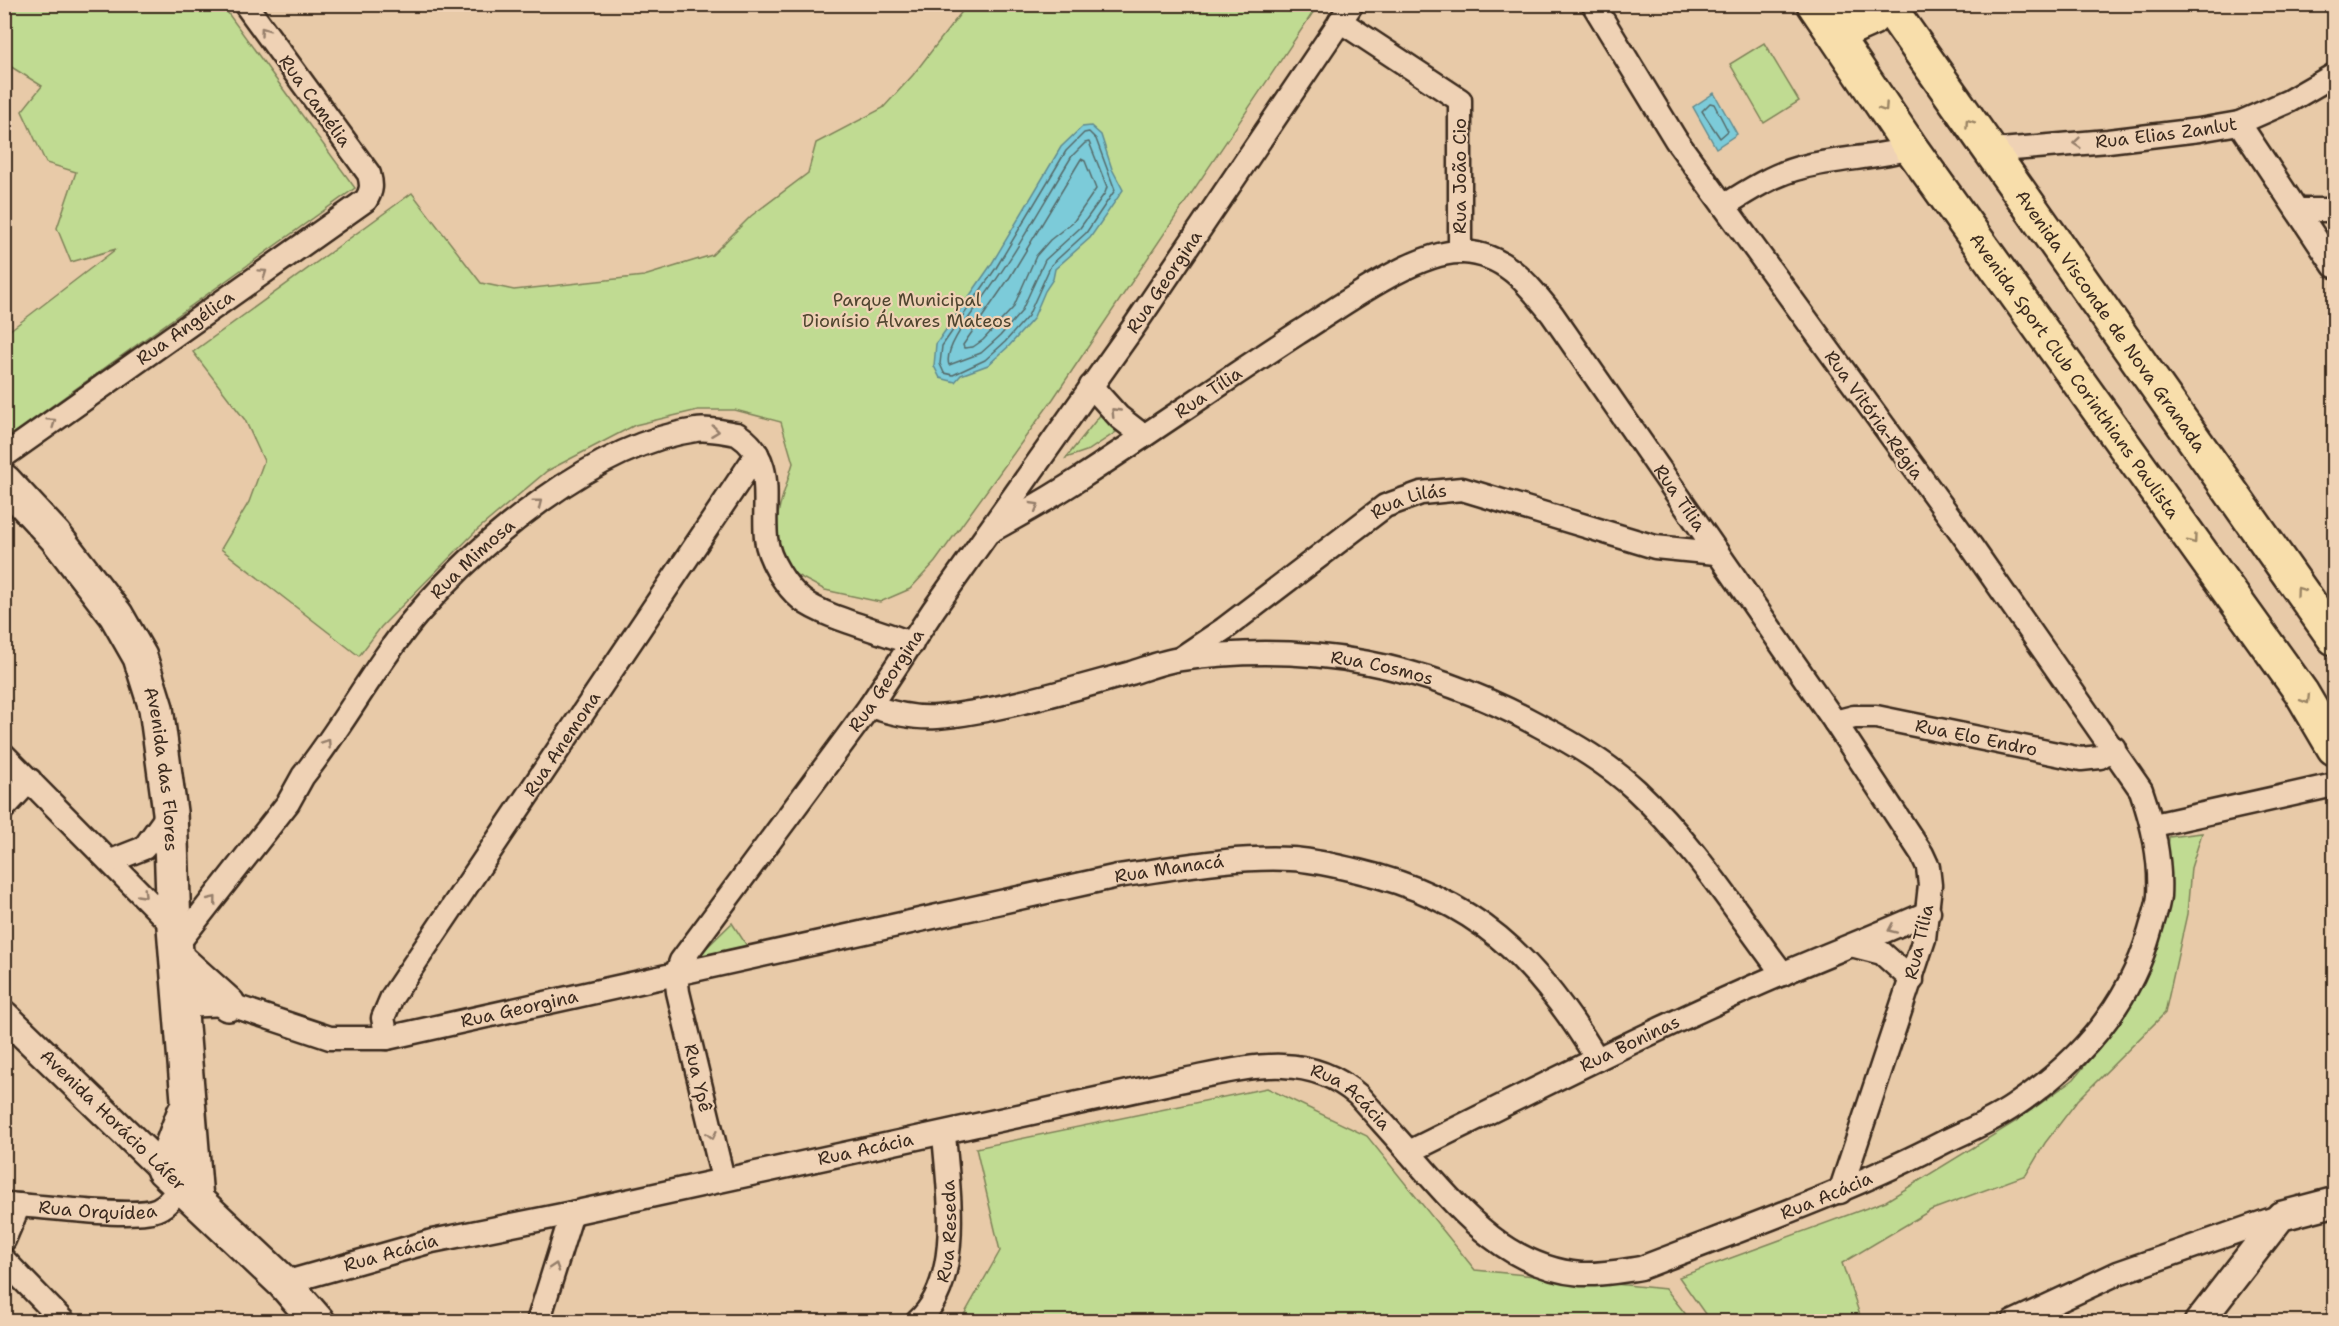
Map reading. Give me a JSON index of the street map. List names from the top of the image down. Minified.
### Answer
{"streets":{"main road":["Avenida Visconde de Nova Granada","Avenida Sport Club Corinthians Paulista","Avenida das Flores"],"street":["Rua Camélia","Rua Elias Zanlut","Rua João Cio","Rua Georgina","Rua Angélica","Rua Tília","Rua Vitória-Régia","Rua Lilás","Rua Mimosa","Rua Cosmos","Rua Elo Endro","Rua Anemona","Rua Manacá","Rua Boninas","Rua Ypê","Rua Acácia","Avenida Horácio Láfer","Rua Orquídea","Rua Reseda"]},"crossings":[["Rua Camélia","Rua Angélica"],["Rua Elias Zanlut","Avenida Visconde de Nova Granada"],["Rua João Cio","Rua Georgina"],["Rua João Cio","Rua Tília"],["Rua Georgina","Rua Tília"],["Rua Georgina","Rua Mimosa"],["Rua Georgina","Rua Cosmos"],["Rua Georgina","Rua Anemona"],["Rua Georgina","Avenida das Flores"],["Rua Georgina","Rua Manacá"],["Rua Georgina","Rua Ypê"],["Rua Tília","Rua Lilás"],["Rua Tília","Rua Elo Endro"],["Rua Tília","Rua Boninas"],["Rua Tília","Rua Acácia"],["Rua Vitória-Régia","Rua Elo Endro"],["Rua Vitória-Régia","Rua Acácia"],["Rua Lilás","Rua Cosmos"],["Rua Mimosa","Rua Anemona"],["Rua Mimosa","Avenida das Flores"],["Rua Cosmos","Rua Boninas"],["Avenida das Flores","Avenida Horácio Láfer"],["Avenida das Flores","Rua Orquídea"],["Rua Manacá","Rua Boninas"],["Rua Manacá","Rua Ypê"],["Rua Boninas","Rua Acácia"],["Rua Ypê","Rua Acácia"],["Rua Acácia","Rua Reseda"],["Avenida Horácio Láfer","Rua Orquídea"]],"one_way":["Rua Camélia","Rua Elias Zanlut","Avenida Visconde de Nova Granada","Rua Angélica","Avenida Sport Club Corinthians Paulista","Rua Mimosa","Rua Ypê"],"parks":["Parque Municipal Dionísio Álvares Mateos"]}
